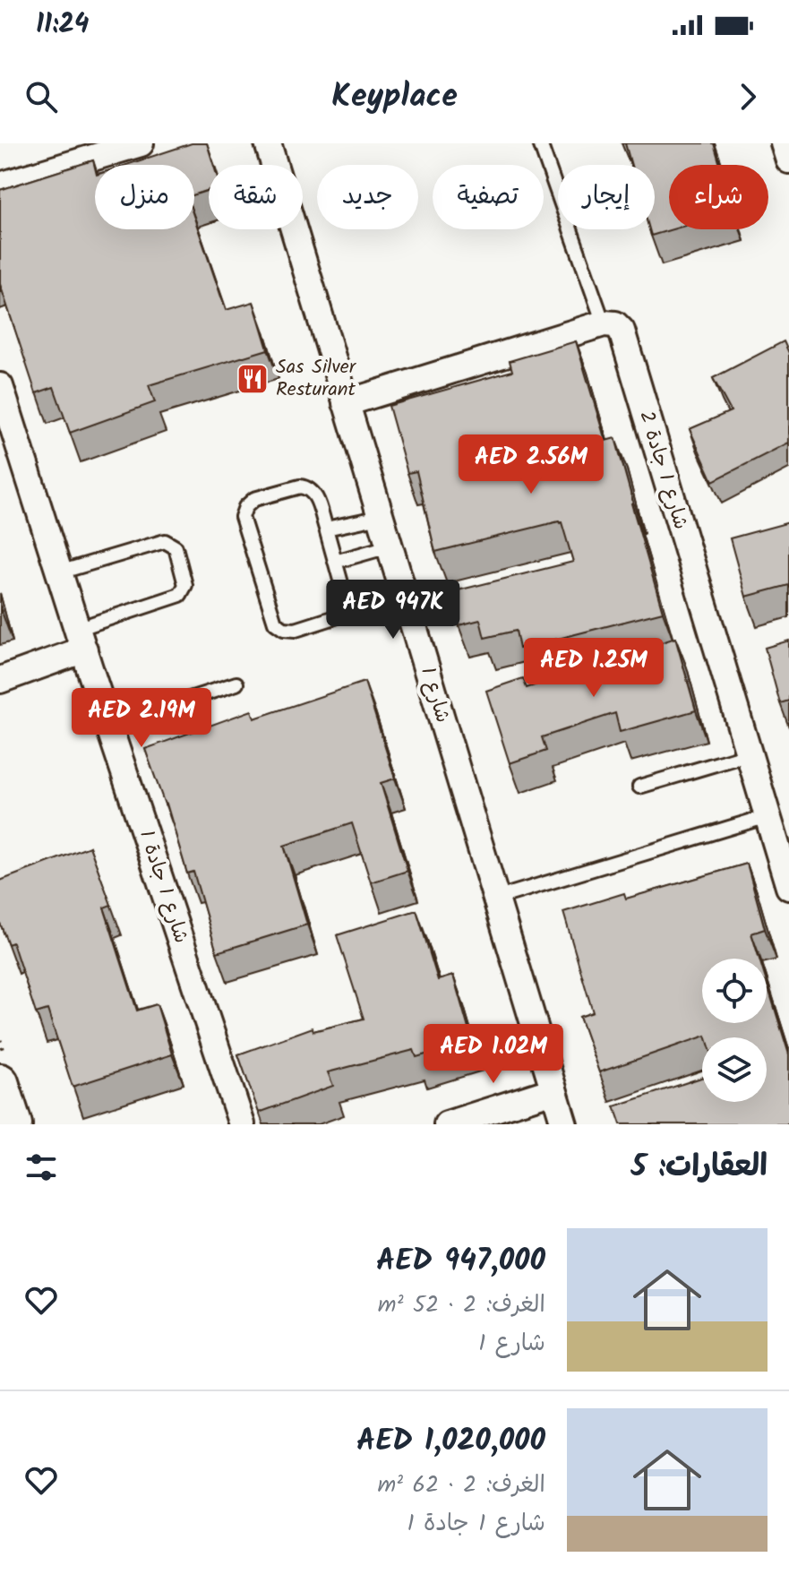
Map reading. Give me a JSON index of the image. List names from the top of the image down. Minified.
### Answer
{"streets":{"street":["شارع 1 جادة 2","شارع 1","شارع 1 جادة 1"]},"places":{"restaurant":["Sas Silver Resturant"]},"page":{"status":"11:24","header":"Keyplace","chip":["شراء","إيجار","تصفية","جديد","شقة","منزل"],"price":["AED 2.56M","AED 947K","AED 1.25M","AED 2.19M","AED 1.02M"],"heading":"العقارات: 5","list":[{"name":"AED 947,000","note":"الغرف: 2 · 52 m² · شارع 1"},{"name":"AED 1,020,000","note":"الغرف: 2 · 62 m² · شارع 1 جادة 1"}]}}
